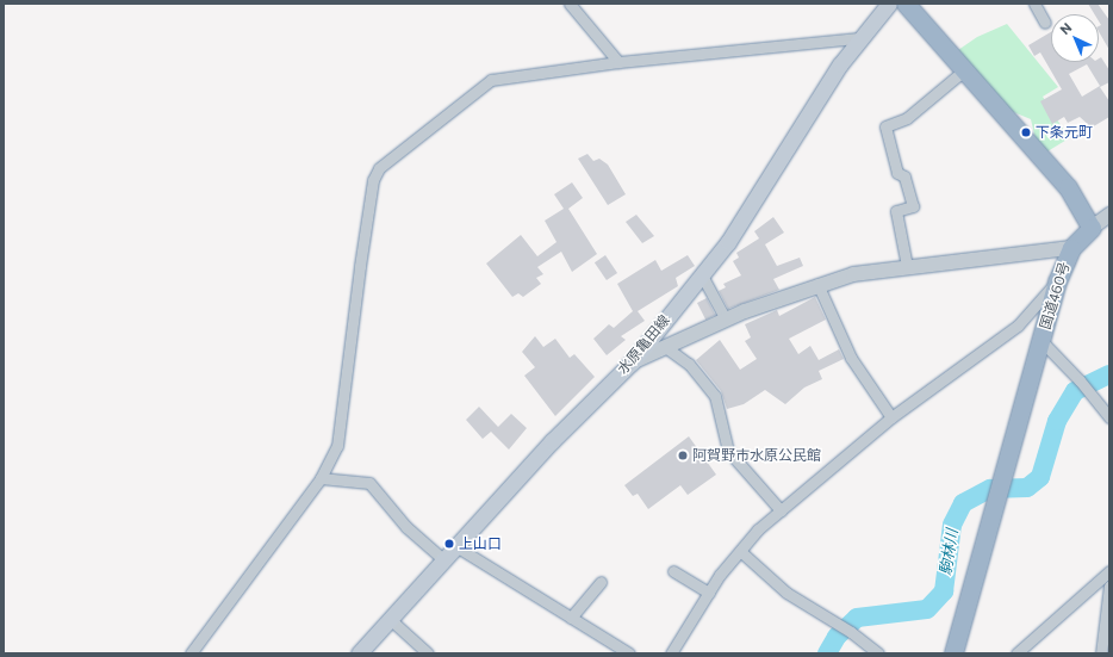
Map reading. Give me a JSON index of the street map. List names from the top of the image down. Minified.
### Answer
{"streets":{"highway":["国道460号"],"main road":["水原亀田線"]},"water":["駒林川"],"places":["下条元町","阿賀野市水原公民館","上山口"],"north":"top left"}
